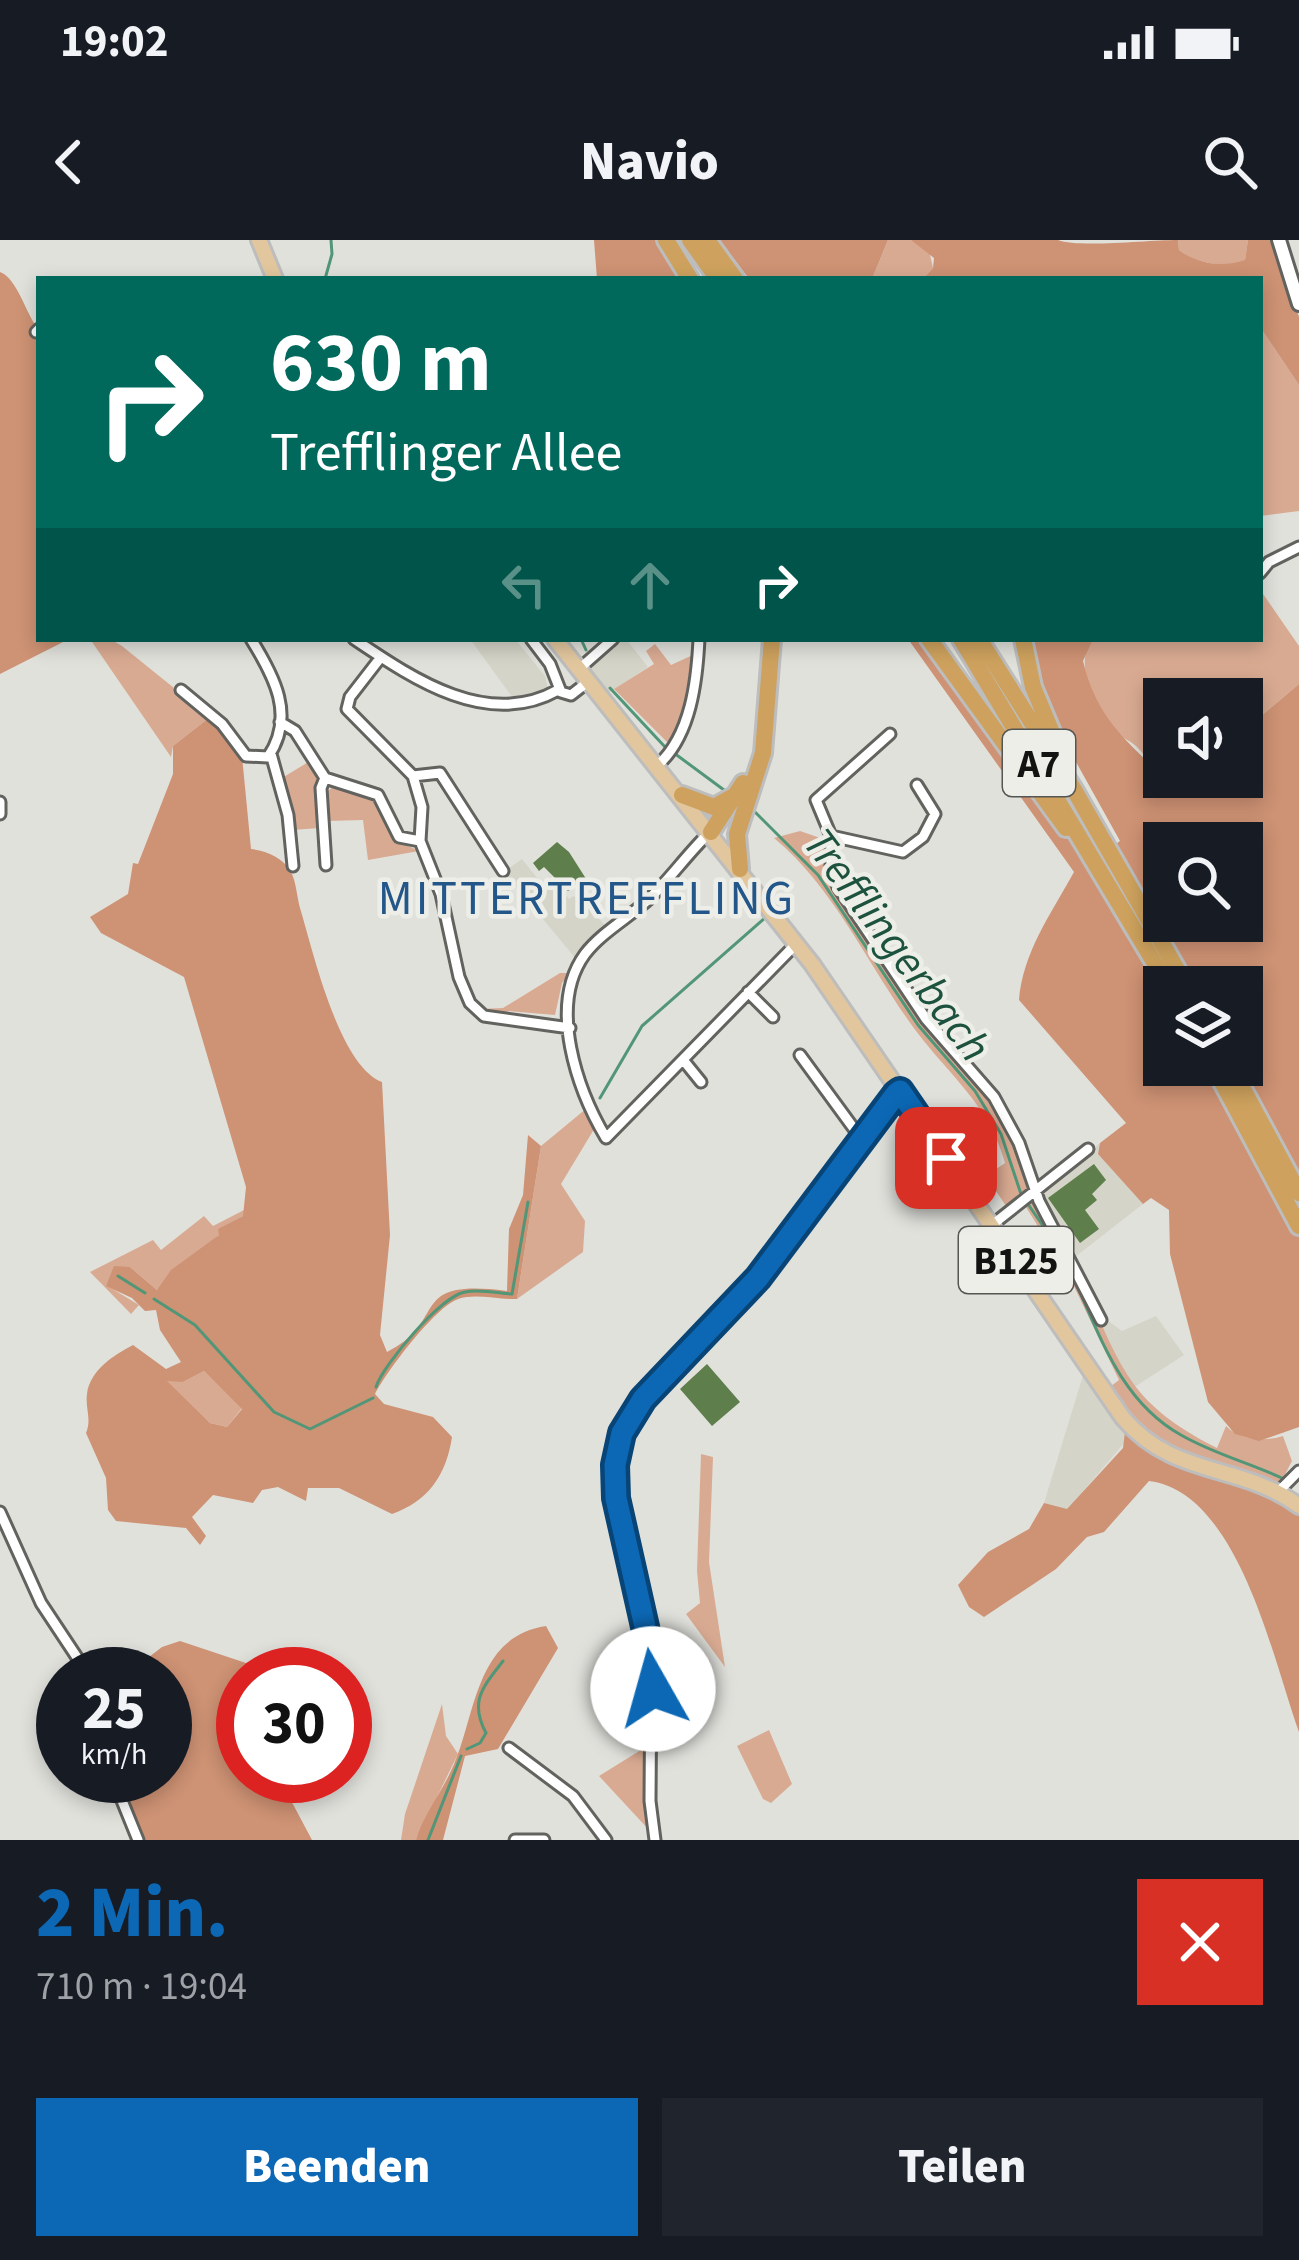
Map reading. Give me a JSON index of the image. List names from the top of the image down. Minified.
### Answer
{"streets":{"highway":["A7"],"main road":["B125"]},"districts":["MITTERTREFFLING"],"water":["Trefflingerbach"],"page":{"status":"19:02","header":"Navio","turn":["630 m","Trefflinger Allee"],"speed":"25 km/h","limit":"30","heading":["2 Min.","710 m · 19:04"],"buttons":["Beenden","Teilen"]}}
